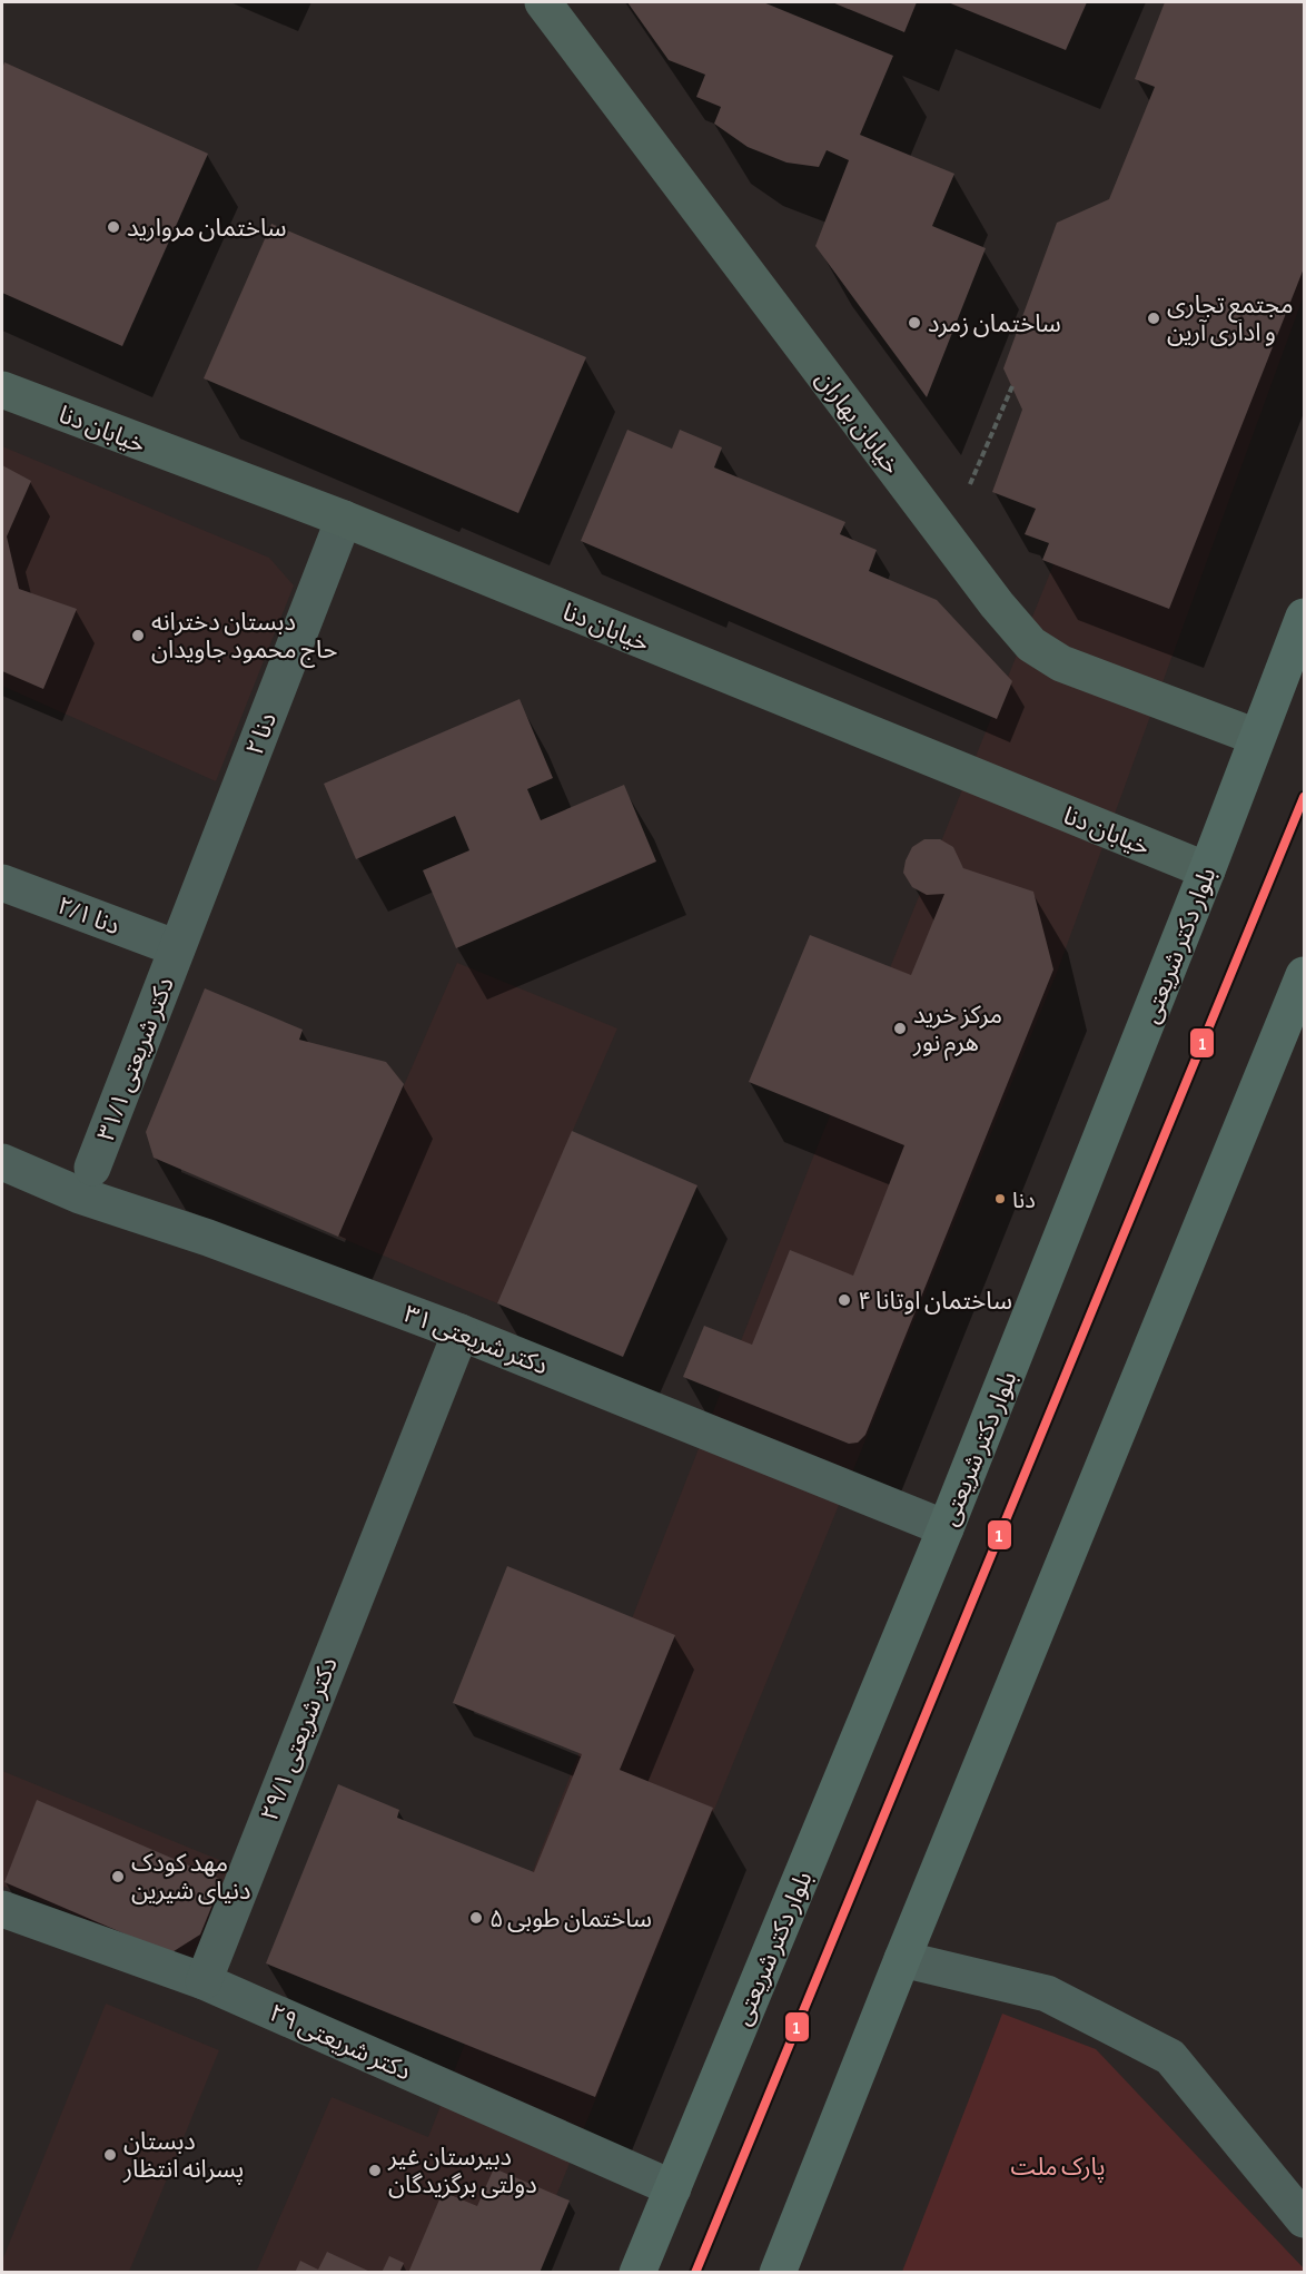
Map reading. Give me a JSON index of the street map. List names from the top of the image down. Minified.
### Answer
{"streets":{"main road":["بلوار دکتر شریعتی"],"street":["خیابان بهاران","خیابان دنا","۲ دنا","۲/۱ دنا","۳۱/۱ دکتر شریعتی","۳۱ دکتر شریعتی","۲۹/۱ دکتر شریعتی","۲۹ دکتر شریعتی"]},"crossings":[["خیابان بهاران","بلوار دکتر شریعتی"],["خیابان دنا","۲ دنا"],["خیابان دنا","بلوار دکتر شریعتی"],["۲ دنا","۲/۱ دنا"],["۲ دنا","۳۱/۱ دکتر شریعتی"],["۲/۱ دنا","۳۱/۱ دکتر شریعتی"],["بلوار دکتر شریعتی","۳۱ دکتر شریعتی"],["بلوار دکتر شریعتی","۲۹ دکتر شریعتی"],["۳۱ دکتر شریعتی","۲۹/۱ دکتر شریعتی"],["۲۹/۱ دکتر شریعتی","۲۹ دکتر شریعتی"]],"parks":["پارک ملت"],"places":["ساختمان مروارید","مجتمع تجاری و اداری آرین","ساختمان زمرد","دبستان دخترانه حاج محمود جاویدان","مرکز خرید هرم نور","دنا","ساختمان اوتانا ۴","مهد کودک دنیای شیرین","ساختمان طوبی ۵","دبستان پسرانه انتظار","دبیرستان غیر دولتی برگزیدگان"],"lines":["transit line 1"]}
